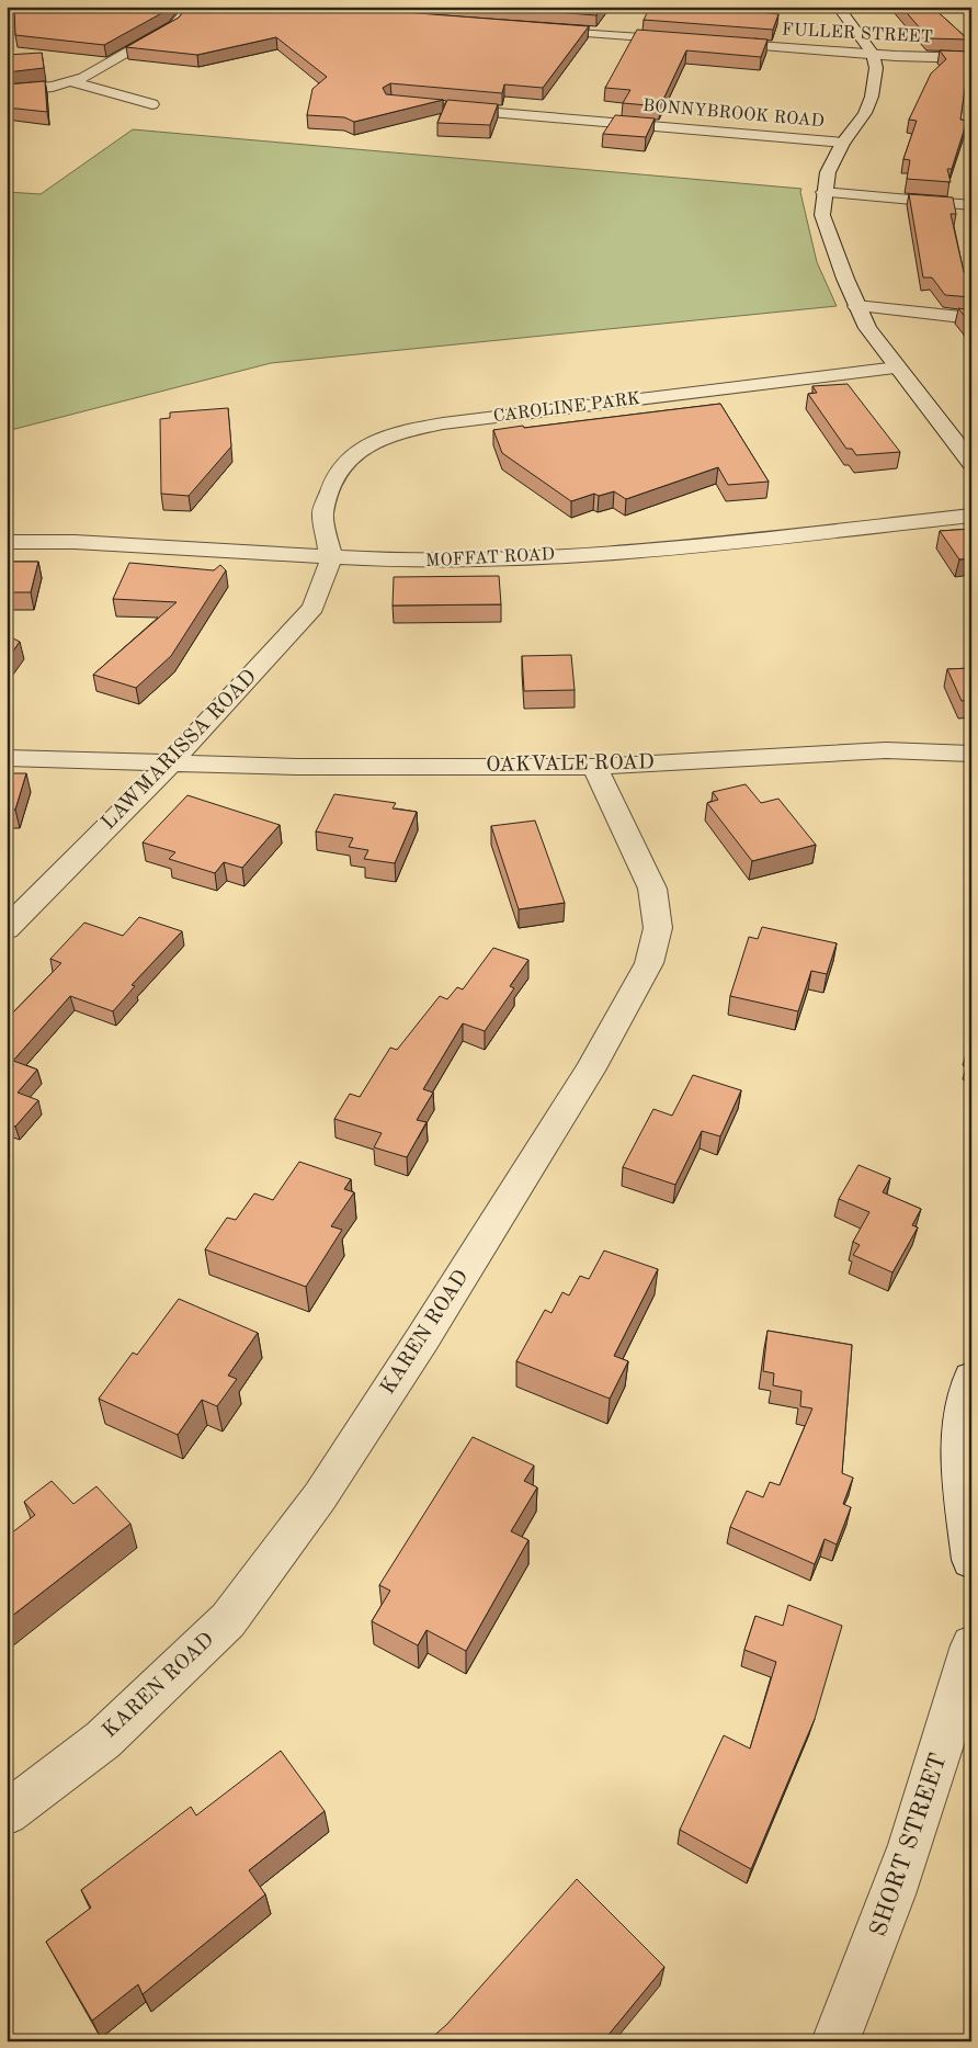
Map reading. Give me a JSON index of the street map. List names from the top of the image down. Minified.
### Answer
{"streets":{"street":["FULLER STREET","BONNYBROOK ROAD","CAROLINE PARK","MOFFAT ROAD","LAWMARISSA ROAD","OAKVALE ROAD","KAREN ROAD","SHORT STREET"]},"crossings":[["CAROLINE PARK","MOFFAT ROAD"],["CAROLINE PARK","LAWMARISSA ROAD"],["MOFFAT ROAD","LAWMARISSA ROAD"],["LAWMARISSA ROAD","OAKVALE ROAD"],["OAKVALE ROAD","KAREN ROAD"]]}
